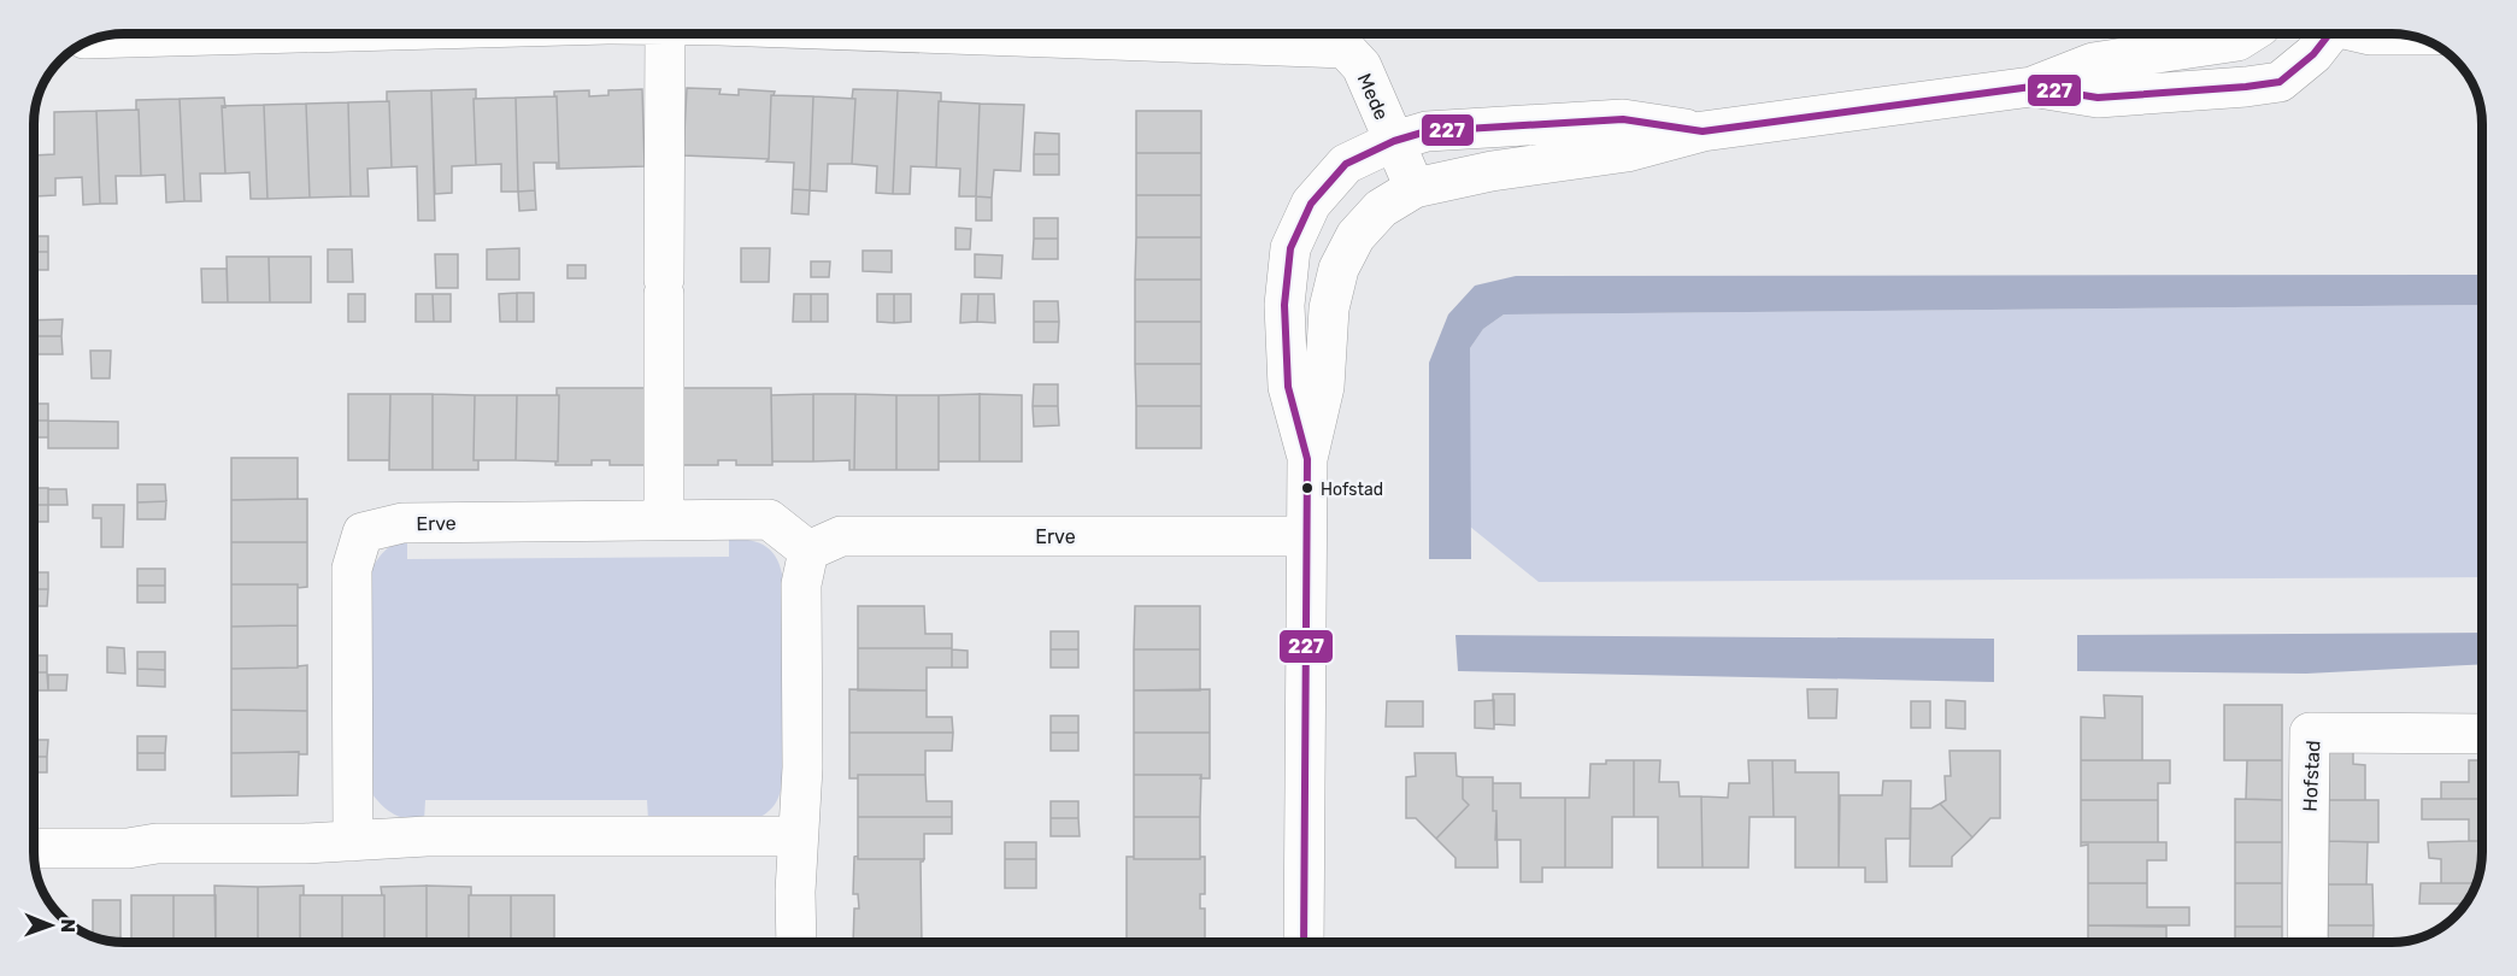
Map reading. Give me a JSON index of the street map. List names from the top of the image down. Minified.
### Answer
{"streets":{"street":["Mede","Erve","Hofstad"]},"places":["Hofstad"],"lines":["transit line 227"],"north":"right"}
